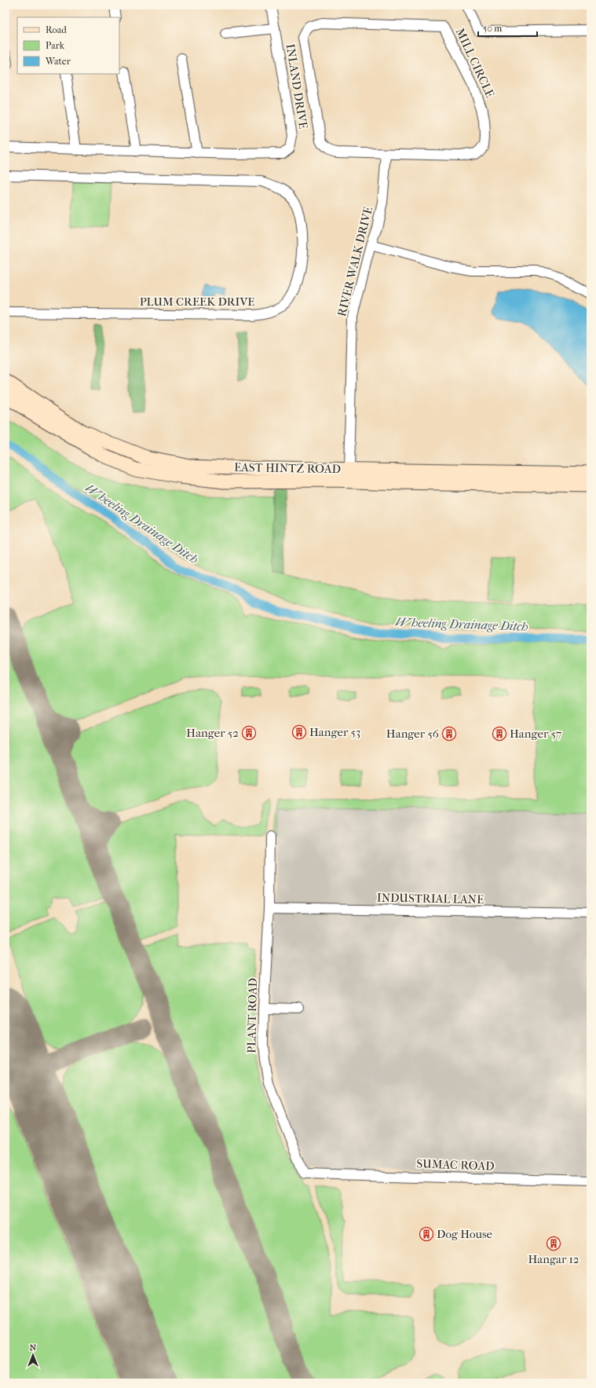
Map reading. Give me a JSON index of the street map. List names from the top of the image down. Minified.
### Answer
{"streets":{"main road":["EAST HINTZ ROAD"],"street":["MILL CIRCLE","INLAND DRIVE","RIVER WALK DRIVE","PLUM CREEK DRIVE","INDUSTRIAL LANE","PLANT ROAD","SUMAC ROAD"]},"crossings":[["MILL CIRCLE","RIVER WALK DRIVE"],["RIVER WALK DRIVE","EAST HINTZ ROAD"],["INDUSTRIAL LANE","PLANT ROAD"],["PLANT ROAD","SUMAC ROAD"]],"water":["Wheeling Drainage Ditch"],"places":{"building":["Hanger 53","Hanger 52","Hanger 56","Hanger 57","Dog House","Hangar 12"]},"legend":["Road","Park","Water"],"scale_bar":"50 m","north":"top"}
